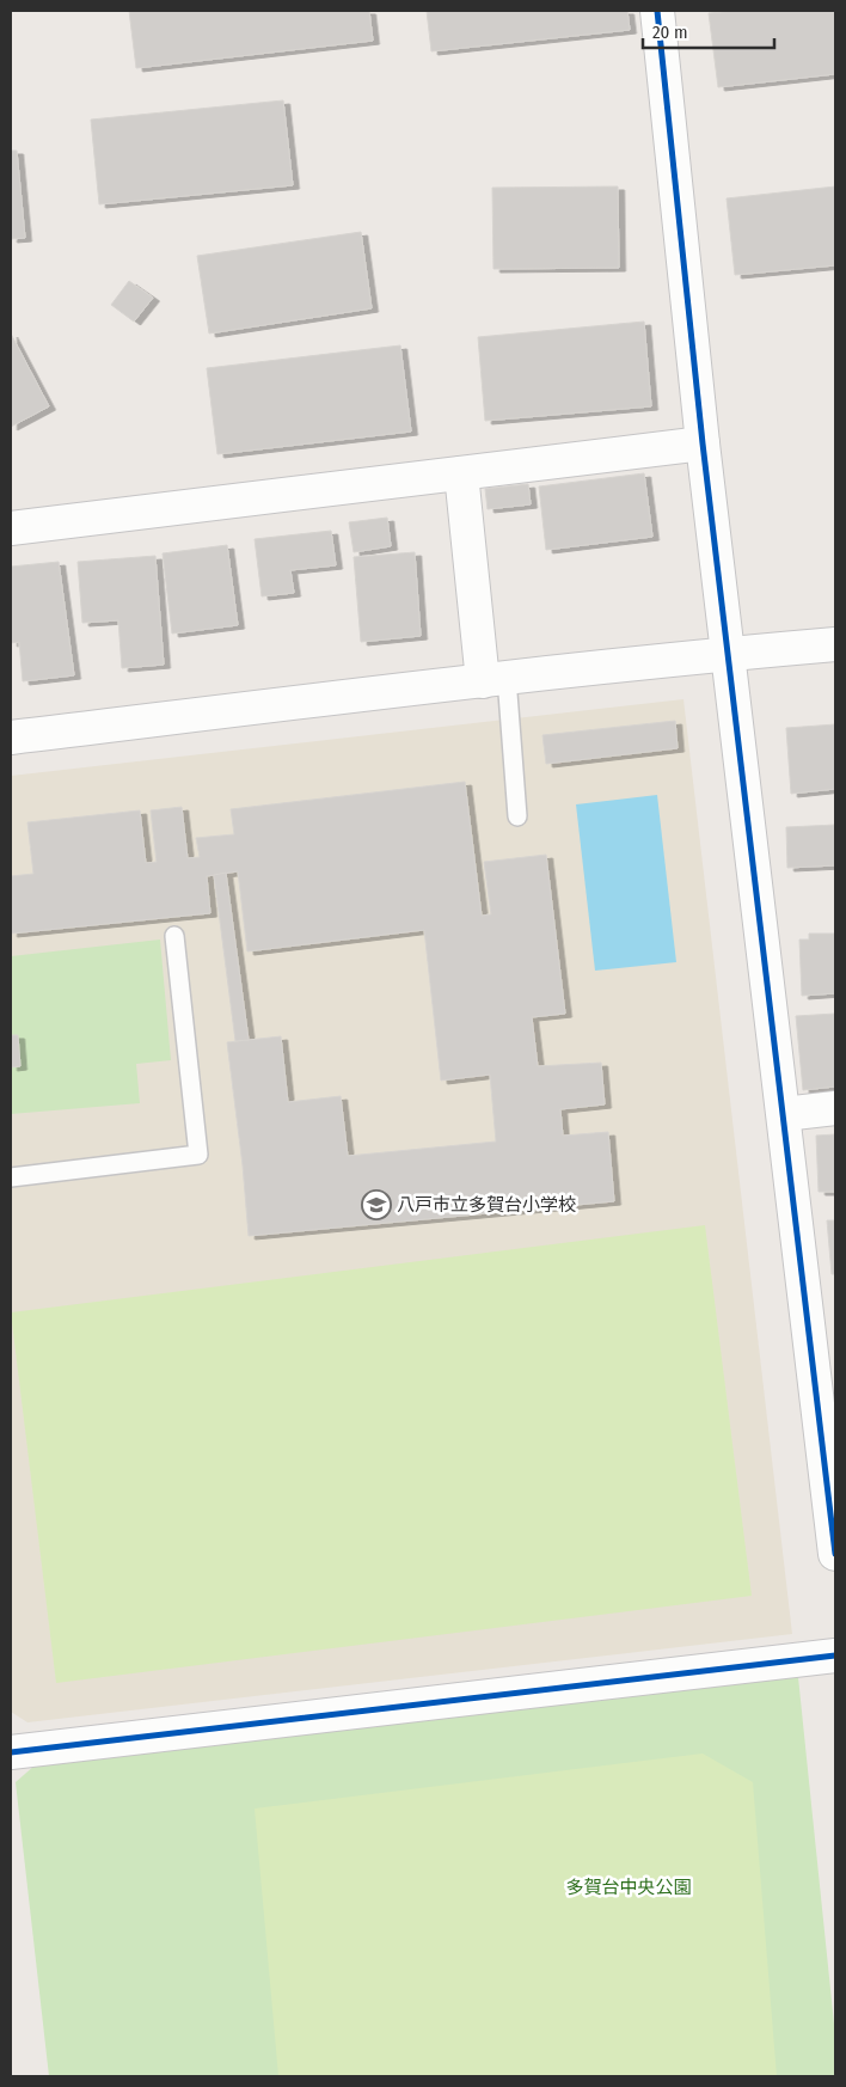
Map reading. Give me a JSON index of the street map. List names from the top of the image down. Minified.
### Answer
{"parks":["多賀台中央公園"],"places":{"school or university":["八戸市立多賀台小学校"]},"scale_bar":"20 m"}
